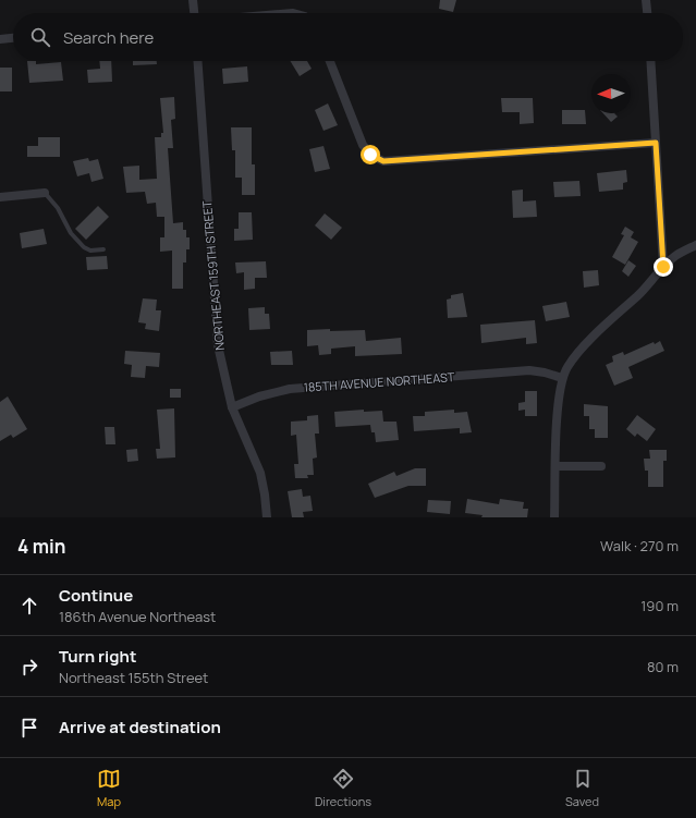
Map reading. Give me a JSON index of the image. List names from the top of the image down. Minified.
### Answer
{"streets":{"street":["NORTHEAST 159TH STREET","185TH AVENUE NORTHEAST"]},"crossings":[["NORTHEAST 159TH STREET","185TH AVENUE NORTHEAST"]],"north":"left","page":{"search":"Search here","heading":["4 min","Walk · 270 m"],"list":[["Continue","186th Avenue Northeast","190 m"],["Turn right","Northeast 155th Street","80 m"],"Arrive at destination"],"nav":["Map","Directions","Saved"]}}
